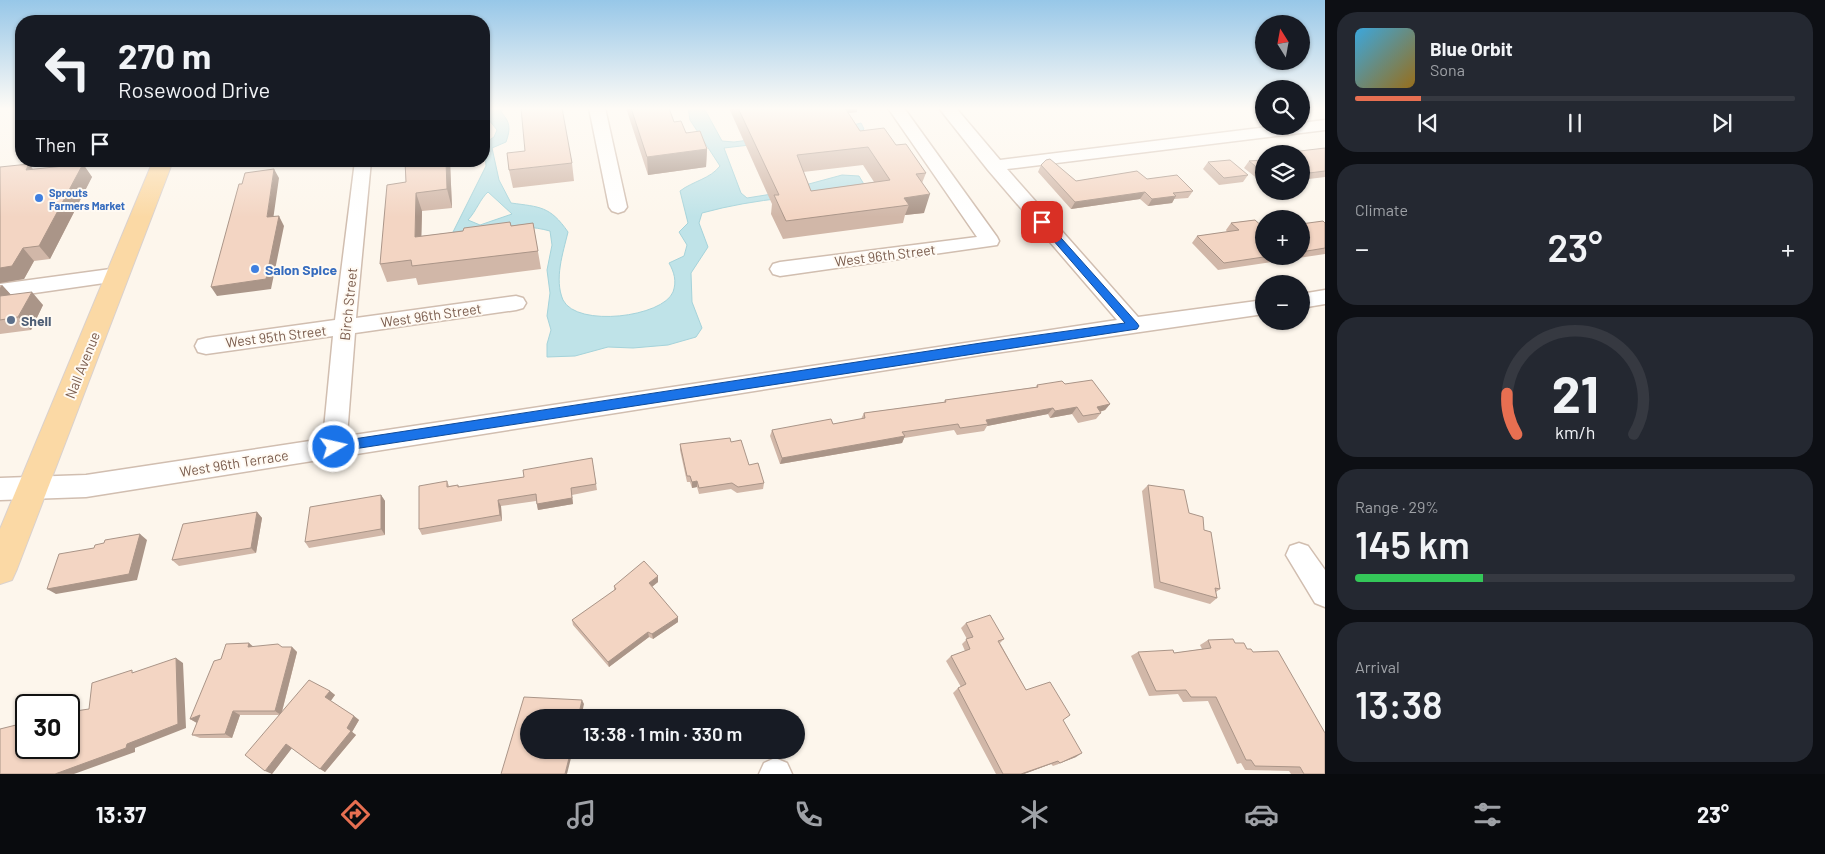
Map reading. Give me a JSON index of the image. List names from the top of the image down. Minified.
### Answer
{"streets":{"main road":["Nall Avenue"],"street":["West 96th Street","Birch Street","West 95th Street","West 96th Terrace"]},"crossings":[["West 96th Street","Birch Street"],["West 96th Street","West 95th Street"],["Birch Street","West 95th Street"],["Birch Street","West 96th Terrace"],["Nall Avenue","West 96th Terrace"]],"places":["Sprouts Farmers Market","Salon Spice","Shell"],"north":"top","page":{"map_buttons":["+","−"],"turn":["270 m","Rosewood Drive"],"song":["Blue Orbit","Sona"],"then":"Then","tile":["Climate",["Range · 29%","145 km"],["Arrival","13:38"]],"heat":["−","23°","+"],"limit":"30","trip":"13:38 · 1 min · 330 m","tabs":["13:37","23°"],"gauge":["21","km/h"]}}
